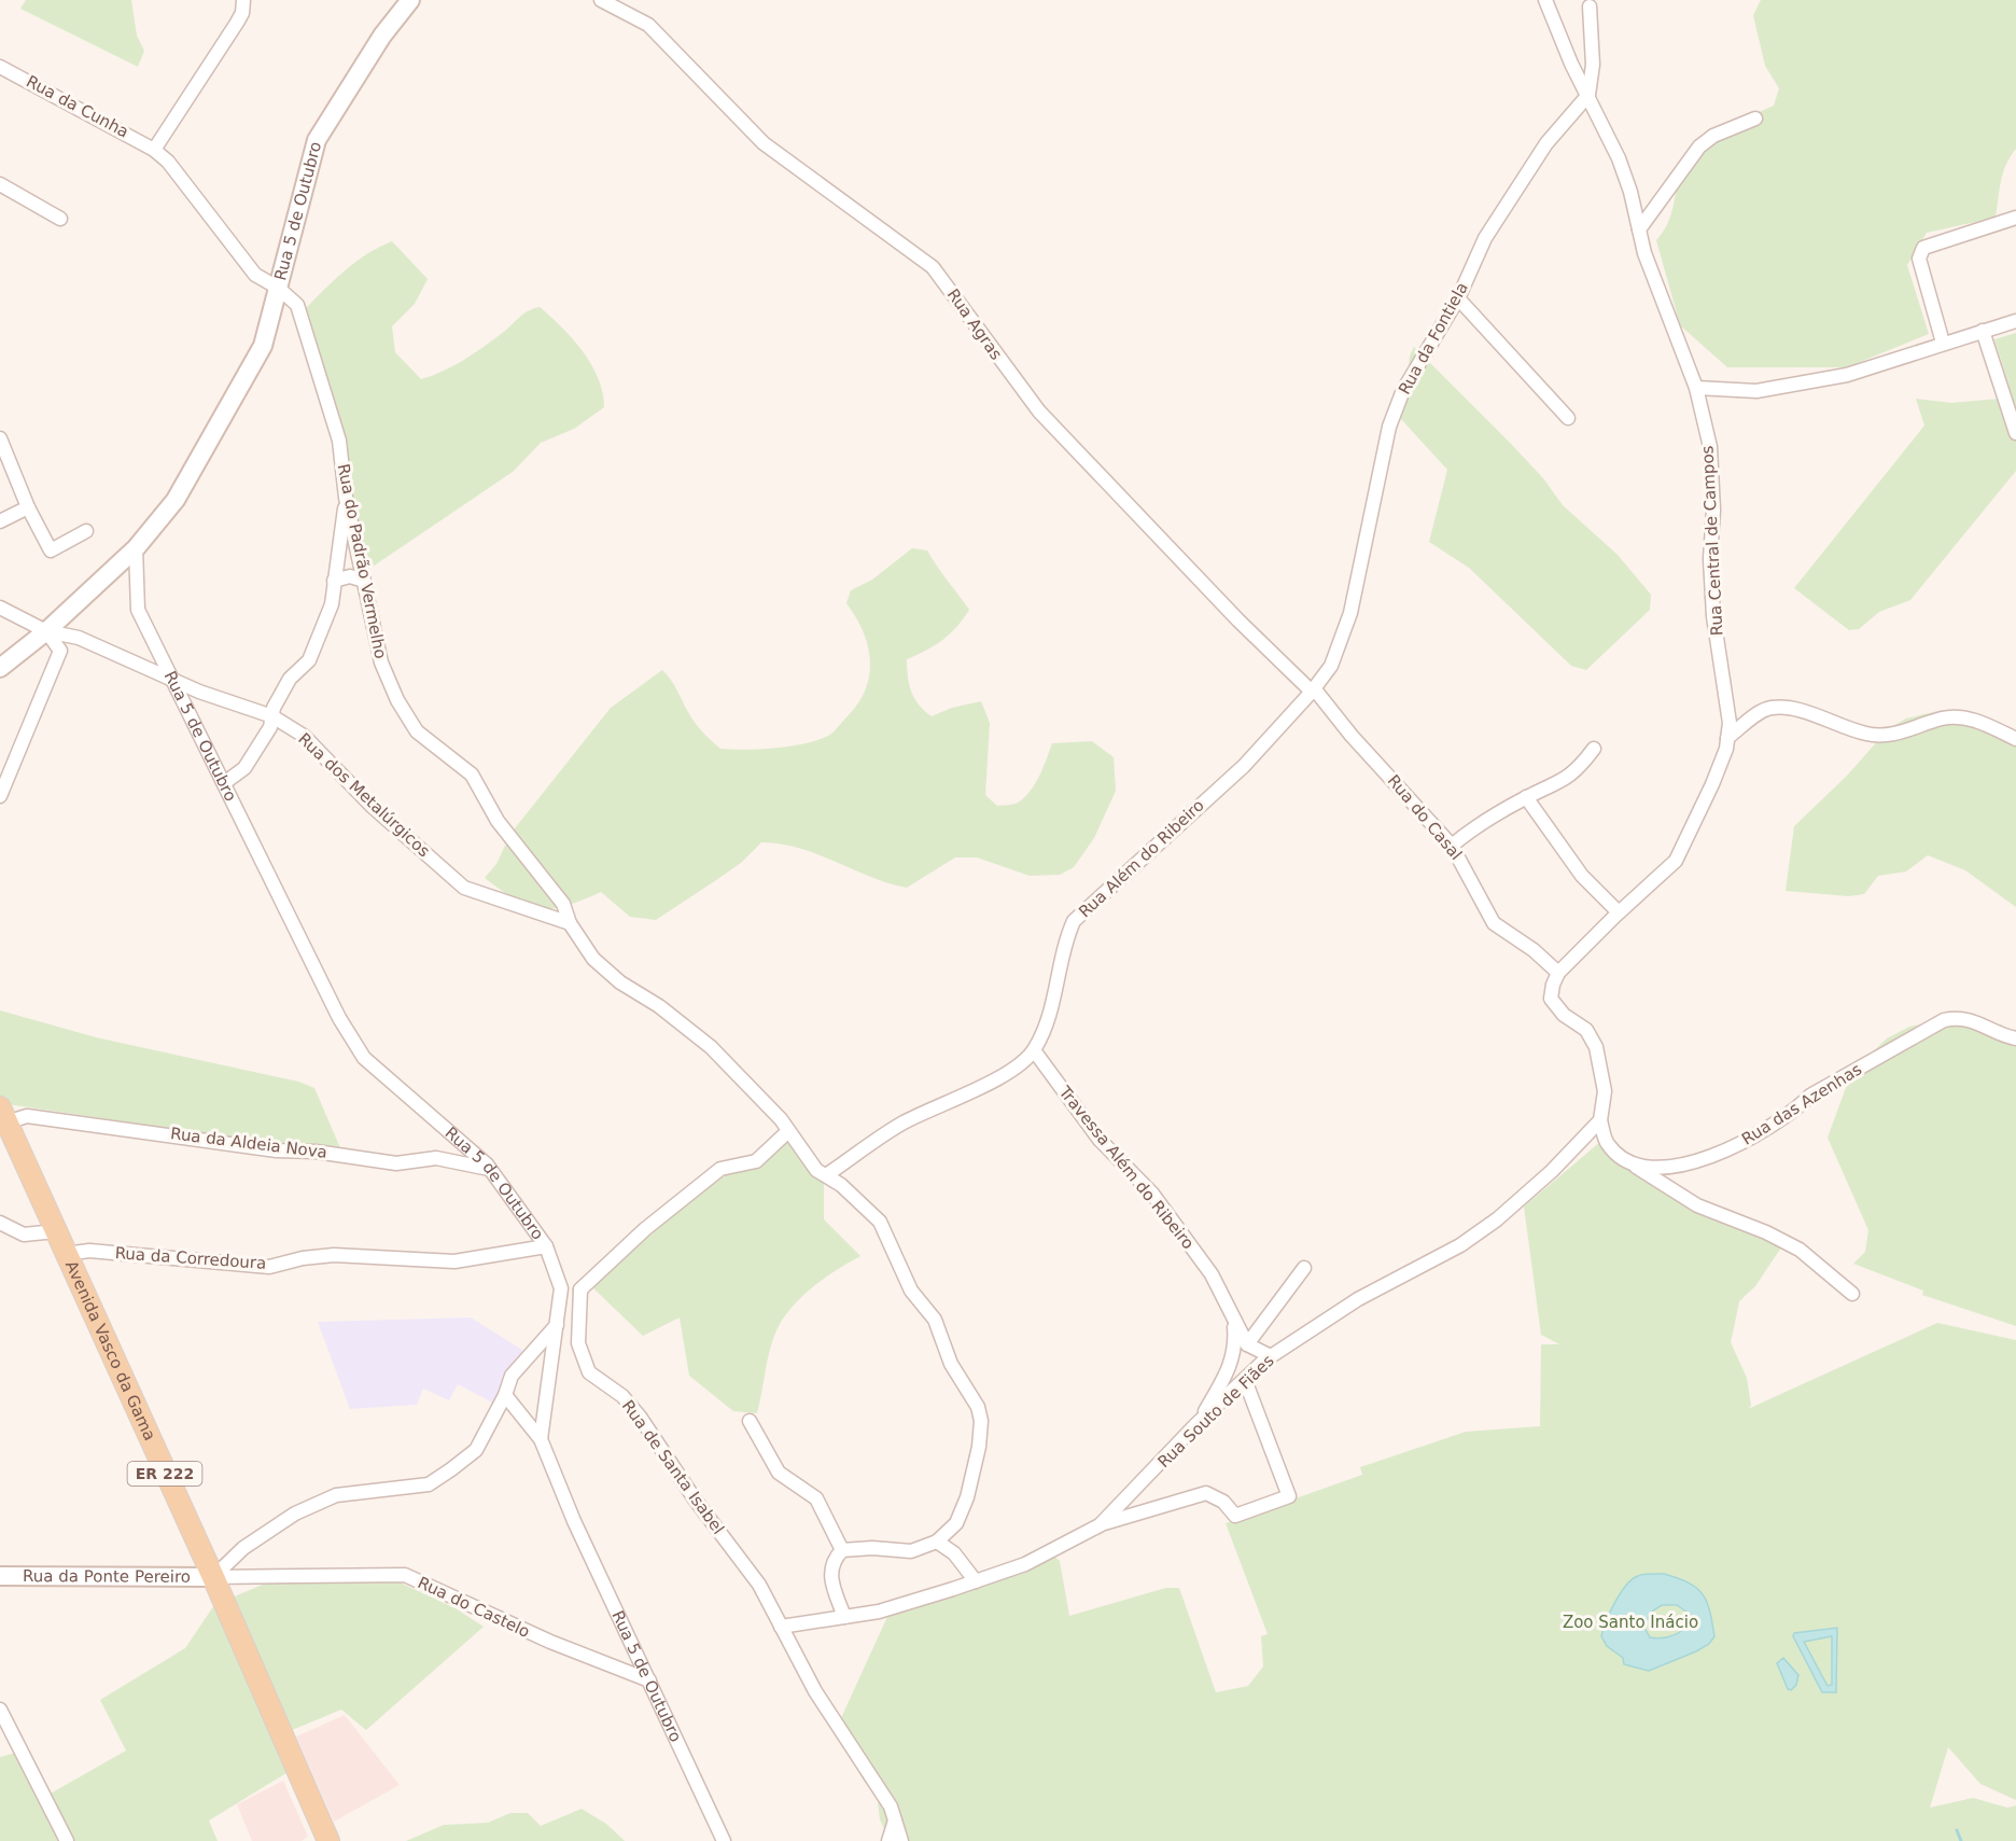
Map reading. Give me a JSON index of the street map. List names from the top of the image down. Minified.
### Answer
{"streets":{"main road":["Avenida Vasco da Gama","ER 222"],"street":["Rua da Cunha","Rua 5 de Outubro","Rua Agras","Rua da Fontiela","Rua Central de Campos","Rua do Padrão Vermelho","Rua dos Metalúrgicos","Rua do Casal","Rua Além do Ribeiro","Rua das Azenhas","Rua da Aldeia Nova","Travessa Além do Ribeiro","Rua da Corredoura","Rua Souto de Fiães","Rua de Santa Isabel","Rua da Ponte Pereiro","Rua do Castelo"]},"crossings":[["Rua da Cunha","Rua 5 de Outubro"],["Rua da Cunha","Rua do Padrão Vermelho"],["Rua 5 de Outubro","Rua do Padrão Vermelho"],["Rua 5 de Outubro","Rua dos Metalúrgicos"],["Rua 5 de Outubro","Rua da Aldeia Nova"],["Rua 5 de Outubro","Rua da Corredoura"],["Rua 5 de Outubro","Rua do Castelo"],["Rua Agras","Rua da Fontiela"],["Rua Agras","Rua do Casal"],["Rua Agras","Rua Além do Ribeiro"],["Rua da Fontiela","Rua Central de Campos"],["Rua da Fontiela","Rua do Casal"],["Rua da Fontiela","Rua Além do Ribeiro"],["Rua Central de Campos","Rua do Casal"],["Rua do Padrão Vermelho","Rua dos Metalúrgicos"],["Rua do Padrão Vermelho","Rua Além do Ribeiro"],["Rua do Casal","Rua Além do Ribeiro"],["Rua Além do Ribeiro","Travessa Além do Ribeiro"],["Rua da Aldeia Nova","Avenida Vasco da Gama"],["Travessa Além do Ribeiro","Rua Souto de Fiães"],["Rua da Corredoura","Avenida Vasco da Gama"],["Avenida Vasco da Gama","Rua da Ponte Pereiro"],["Avenida Vasco da Gama","Rua do Castelo"],["Rua Souto de Fiães","Rua de Santa Isabel"],["Rua da Ponte Pereiro","Rua do Castelo"]],"parks":["Zoo Santo Inácio"]}
